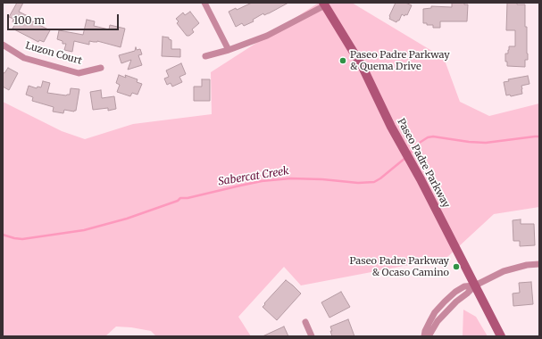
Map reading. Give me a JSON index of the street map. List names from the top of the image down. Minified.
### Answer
{"streets":{"main road":["Paseo Padre Parkway"],"street":["Luzon Court"]},"water":["Sabercat Creek"],"places":["Paseo Padre Parkway & Quema Drive","Paseo Padre Parkway & Ocaso Camino"],"scale_bar":"100 m"}
